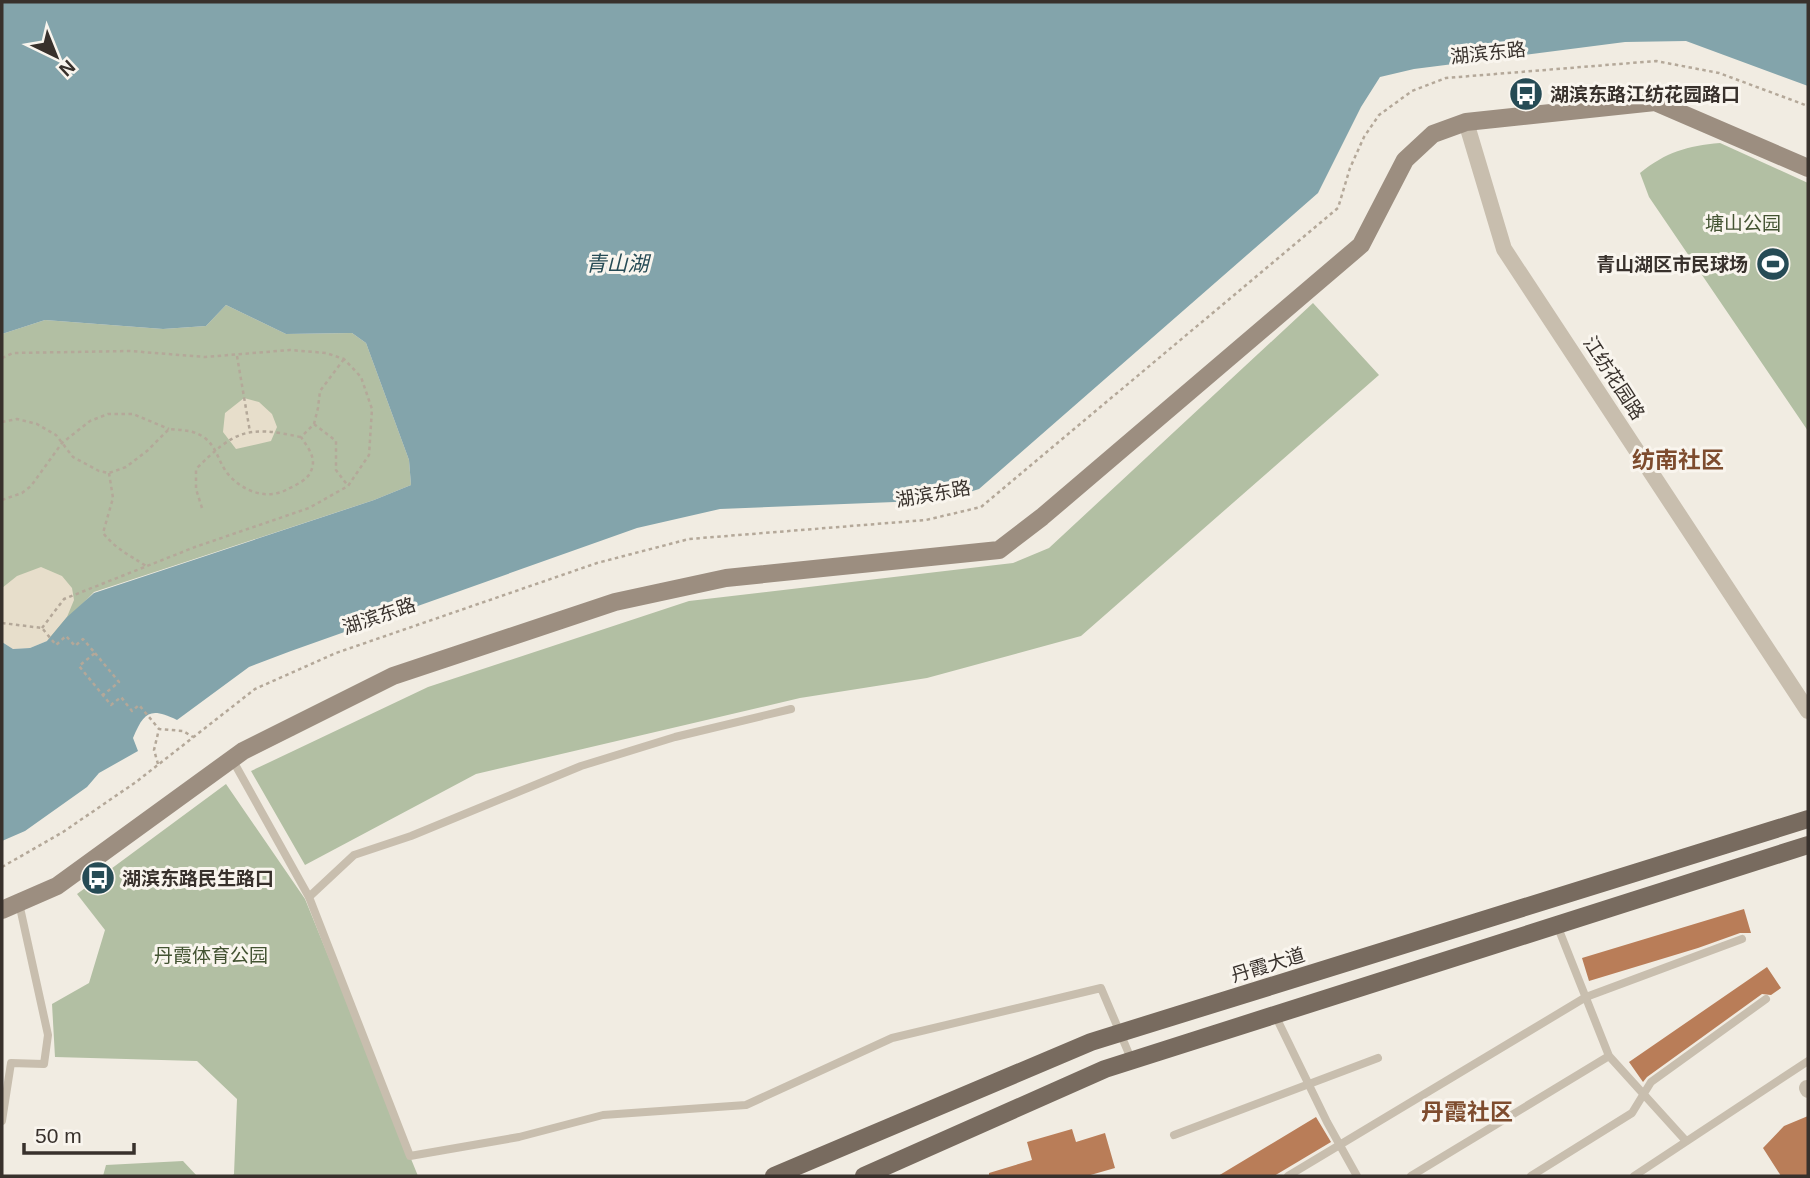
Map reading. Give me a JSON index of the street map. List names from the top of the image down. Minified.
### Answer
{"streets":{"main road":["丹霞大道"],"street":["江纺花园路"],"path":["湖滨东路"]},"districts":["纺南社区","丹霞社区"],"water":["青山湖"],"parks":["塘山公园","丹霞体育公园"],"places":{"bus stop":["湖滨东路江纺花园路口","湖滨东路民生路口"],"sports":["青山湖区市民球场"]},"scale_bar":"50 m","north":"bottom right"}
